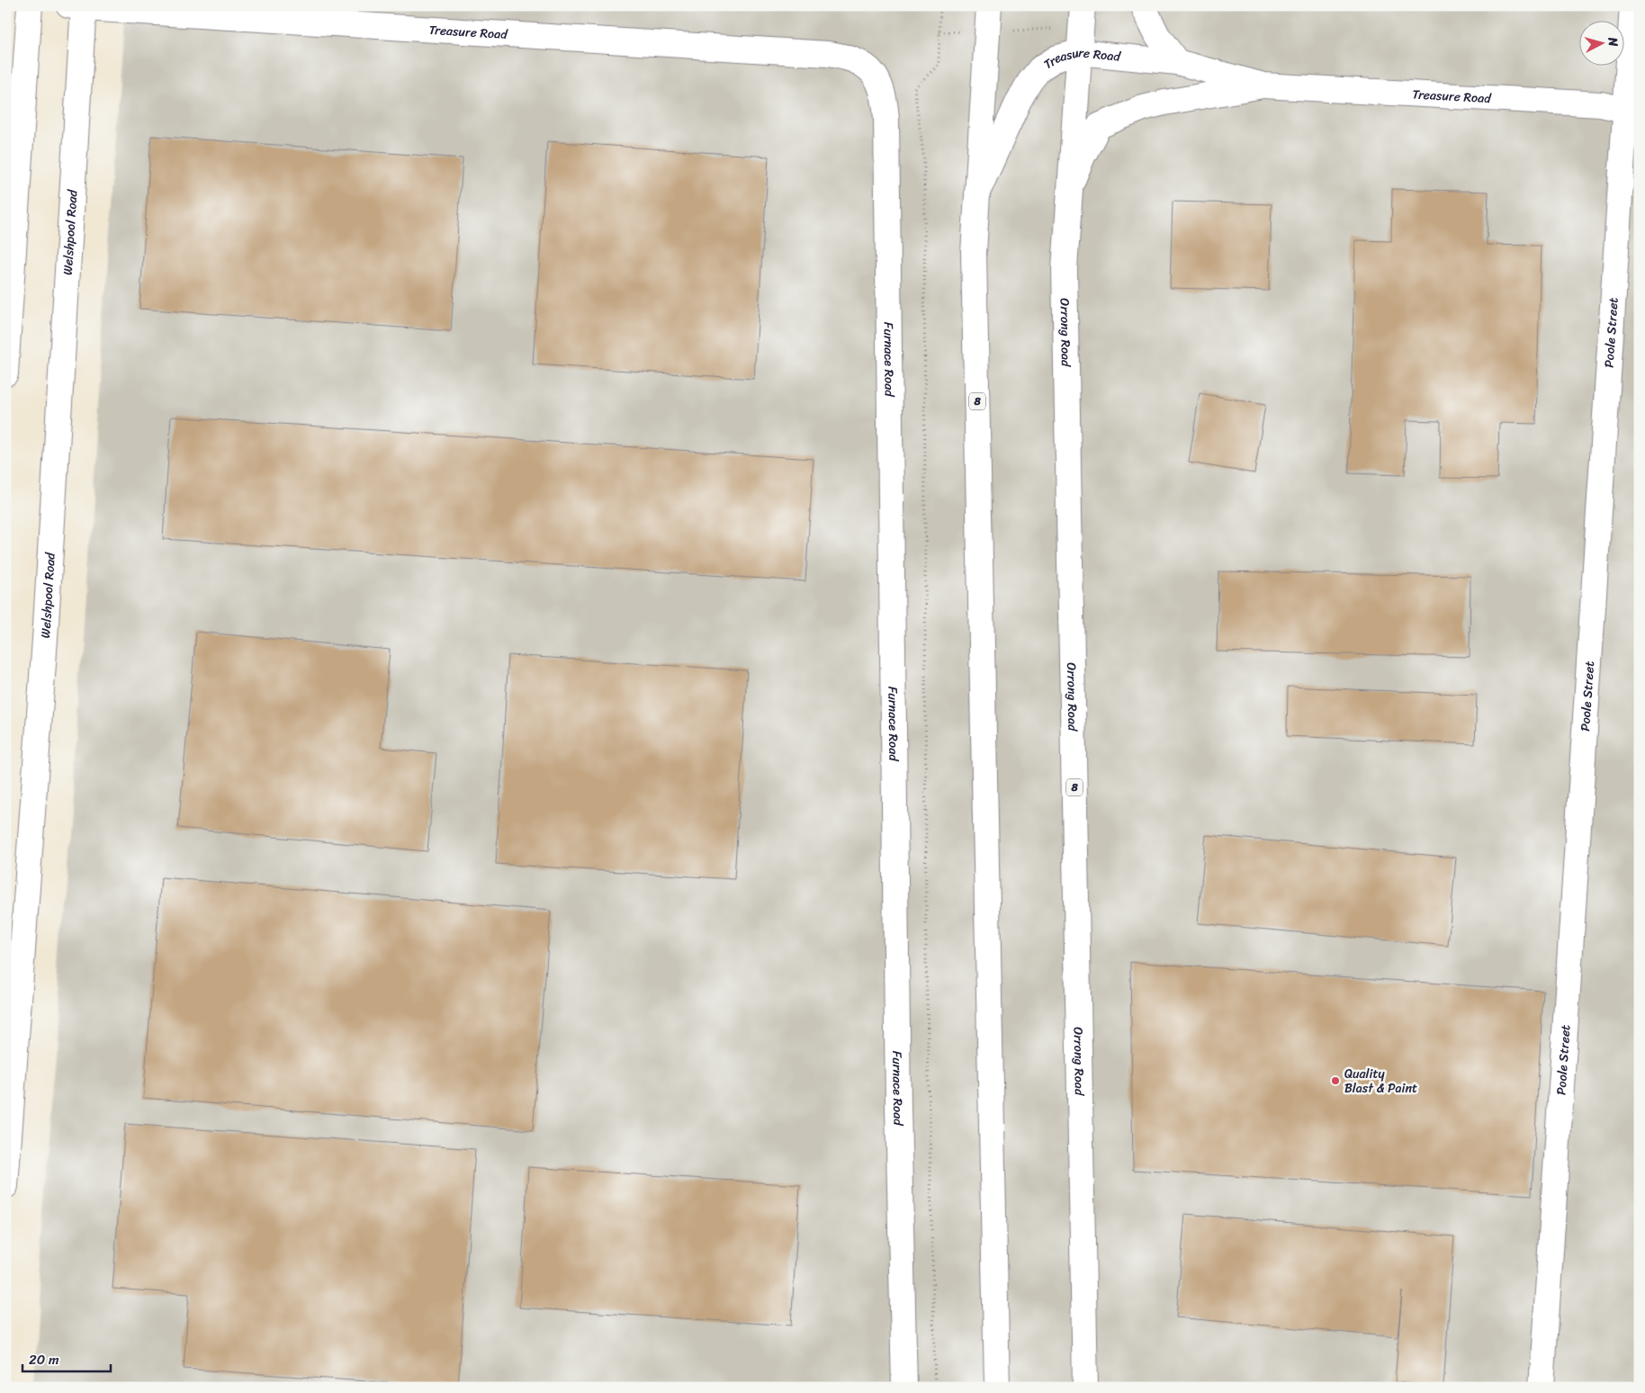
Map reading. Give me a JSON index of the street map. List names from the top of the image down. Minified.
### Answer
{"streets":{"main road":["Treasure Road","Welshpool Road","Orrong Road","Poole Street","Furnace Road","8"]},"crossings":[["Treasure Road","Welshpool Road"],["Treasure Road","Orrong Road"],["Treasure Road","Poole Street"],["Treasure Road","Furnace Road"],["Treasure Road","8"]],"places":["Quality Blast & Paint"],"scale_bar":"20 m","north":"right"}
